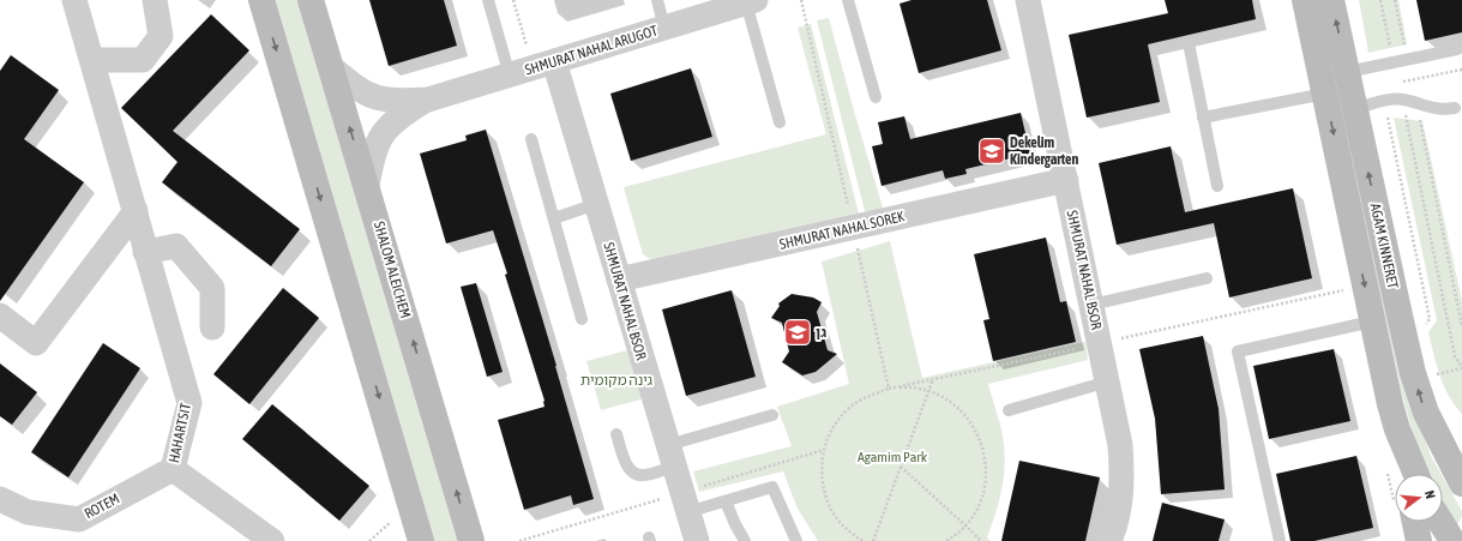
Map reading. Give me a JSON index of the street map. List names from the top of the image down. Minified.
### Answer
{"streets":{"main road":["AGAM KINNERET","SHALOM ALEICHEM"],"street":["SHMURAT NAHAL ARUGOT","SHMURAT NAHAL SOREK","SHMURAT NAHAL BSOR","HAHARTSIT","ROTEM"]},"crossings":[["SHMURAT NAHAL ARUGOT","SHALOM ALEICHEM"],["SHMURAT NAHAL ARUGOT","SHMURAT NAHAL BSOR"],["SHMURAT NAHAL SOREK","SHMURAT NAHAL BSOR"],["HAHARTSIT","ROTEM"]],"parks":["גינה מקומית","Agamim Park"],"places":{"school or university":["Dekelim Kindergarten","גן"]},"north":"right"}
